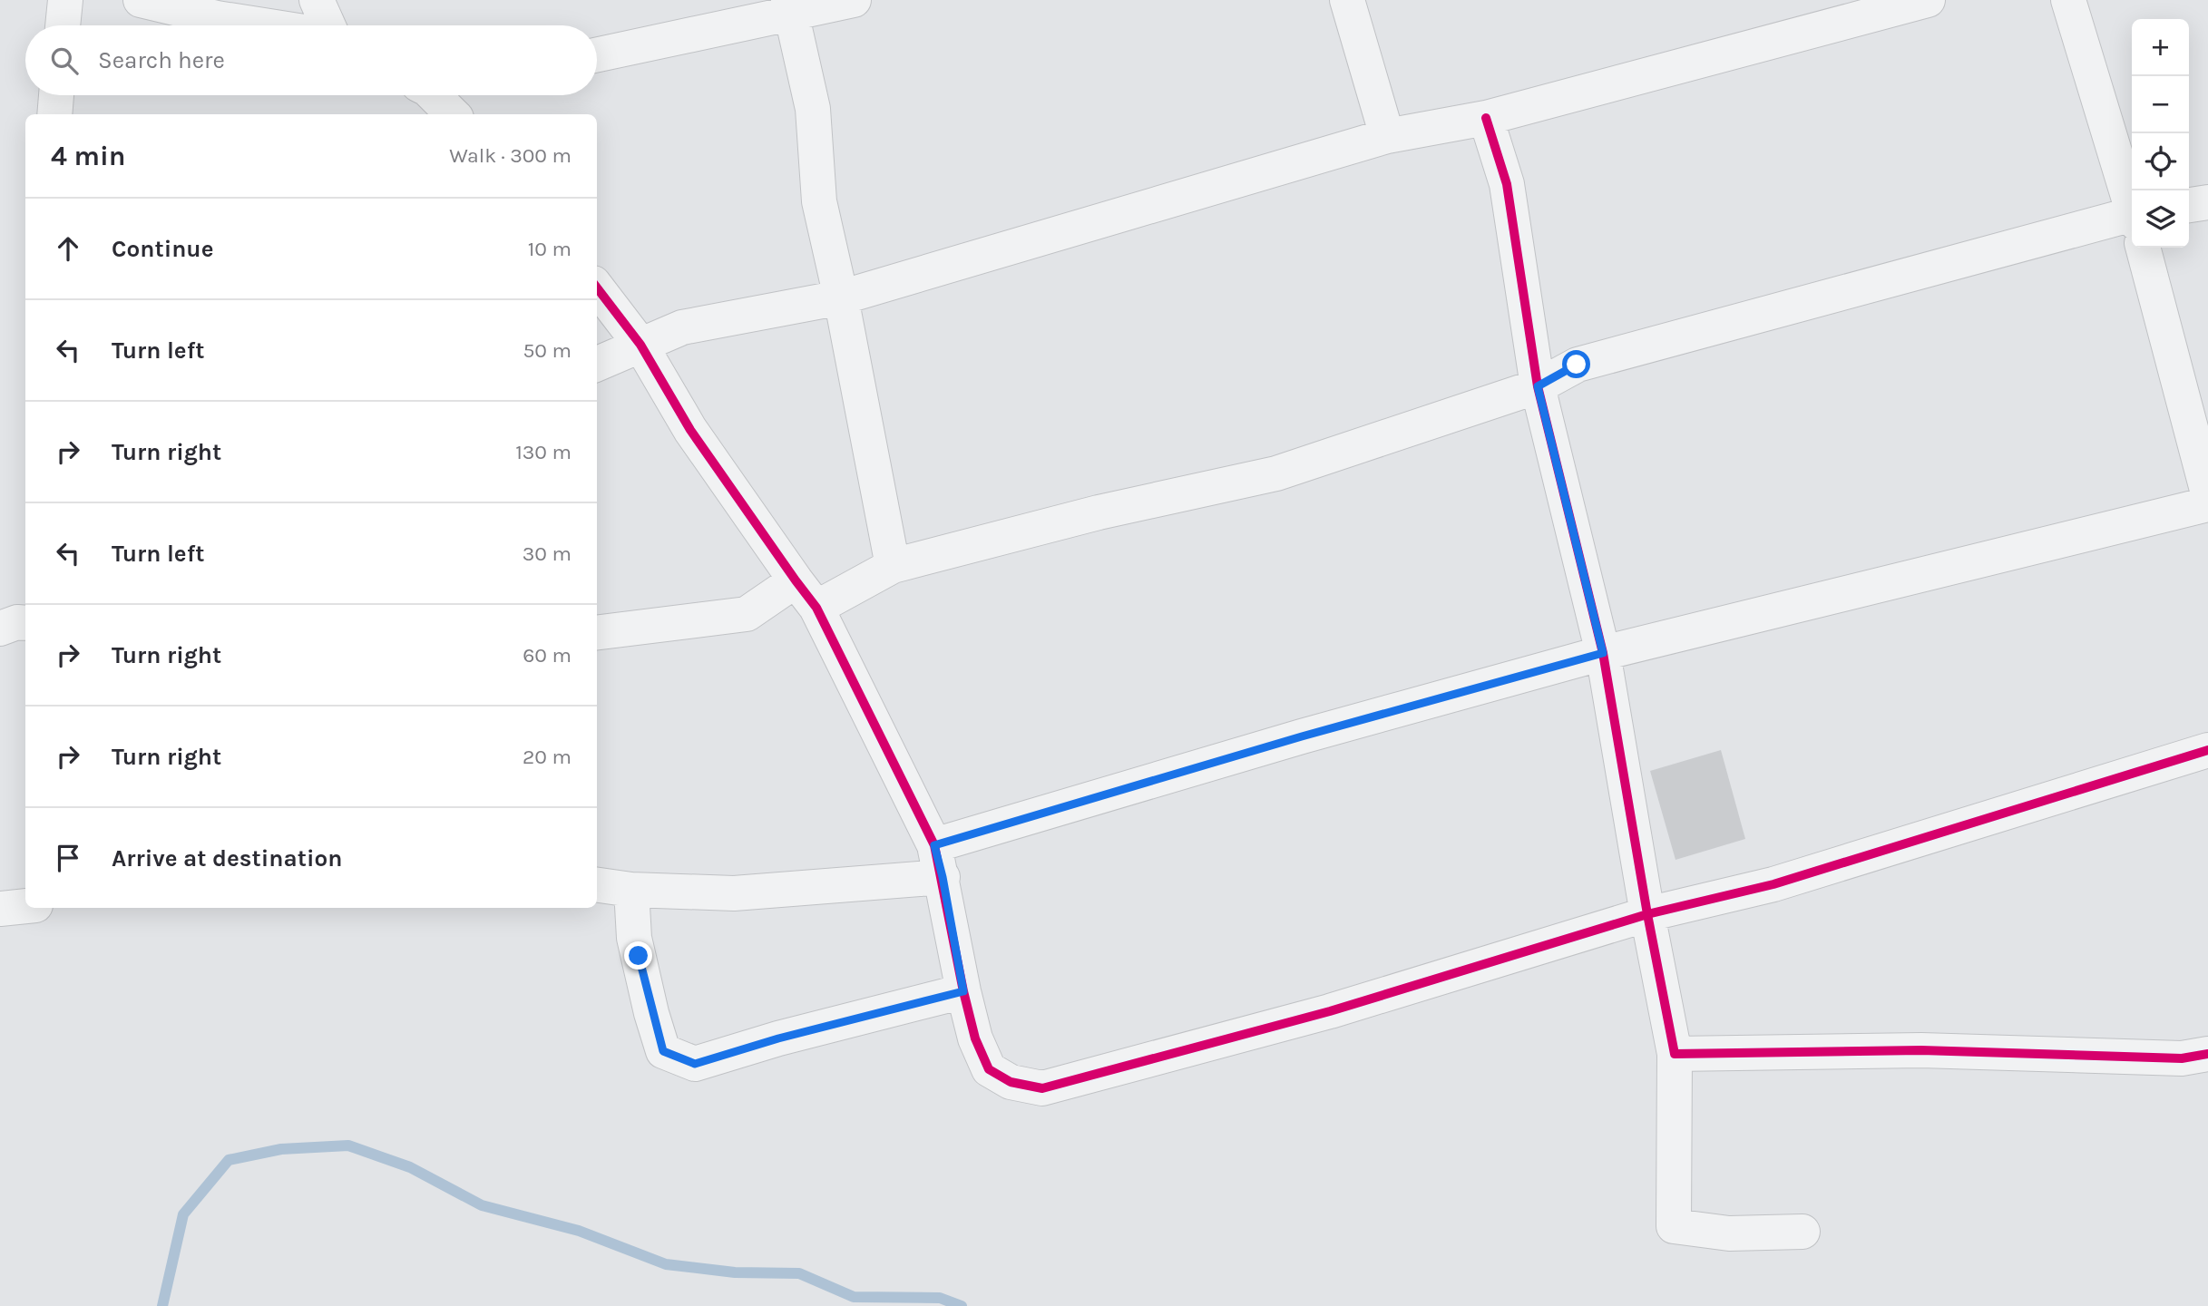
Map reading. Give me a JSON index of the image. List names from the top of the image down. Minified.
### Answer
{"page":{"map_buttons":["+","−"],"search":"Search here","heading":["4 min","Walk · 300 m"],"list":[["Continue","10 m"],["Turn left","50 m"],["Turn right","130 m"],["Turn left","30 m"],["Turn right","60 m"],["Turn right","20 m"],"Arrive at destination"]}}
